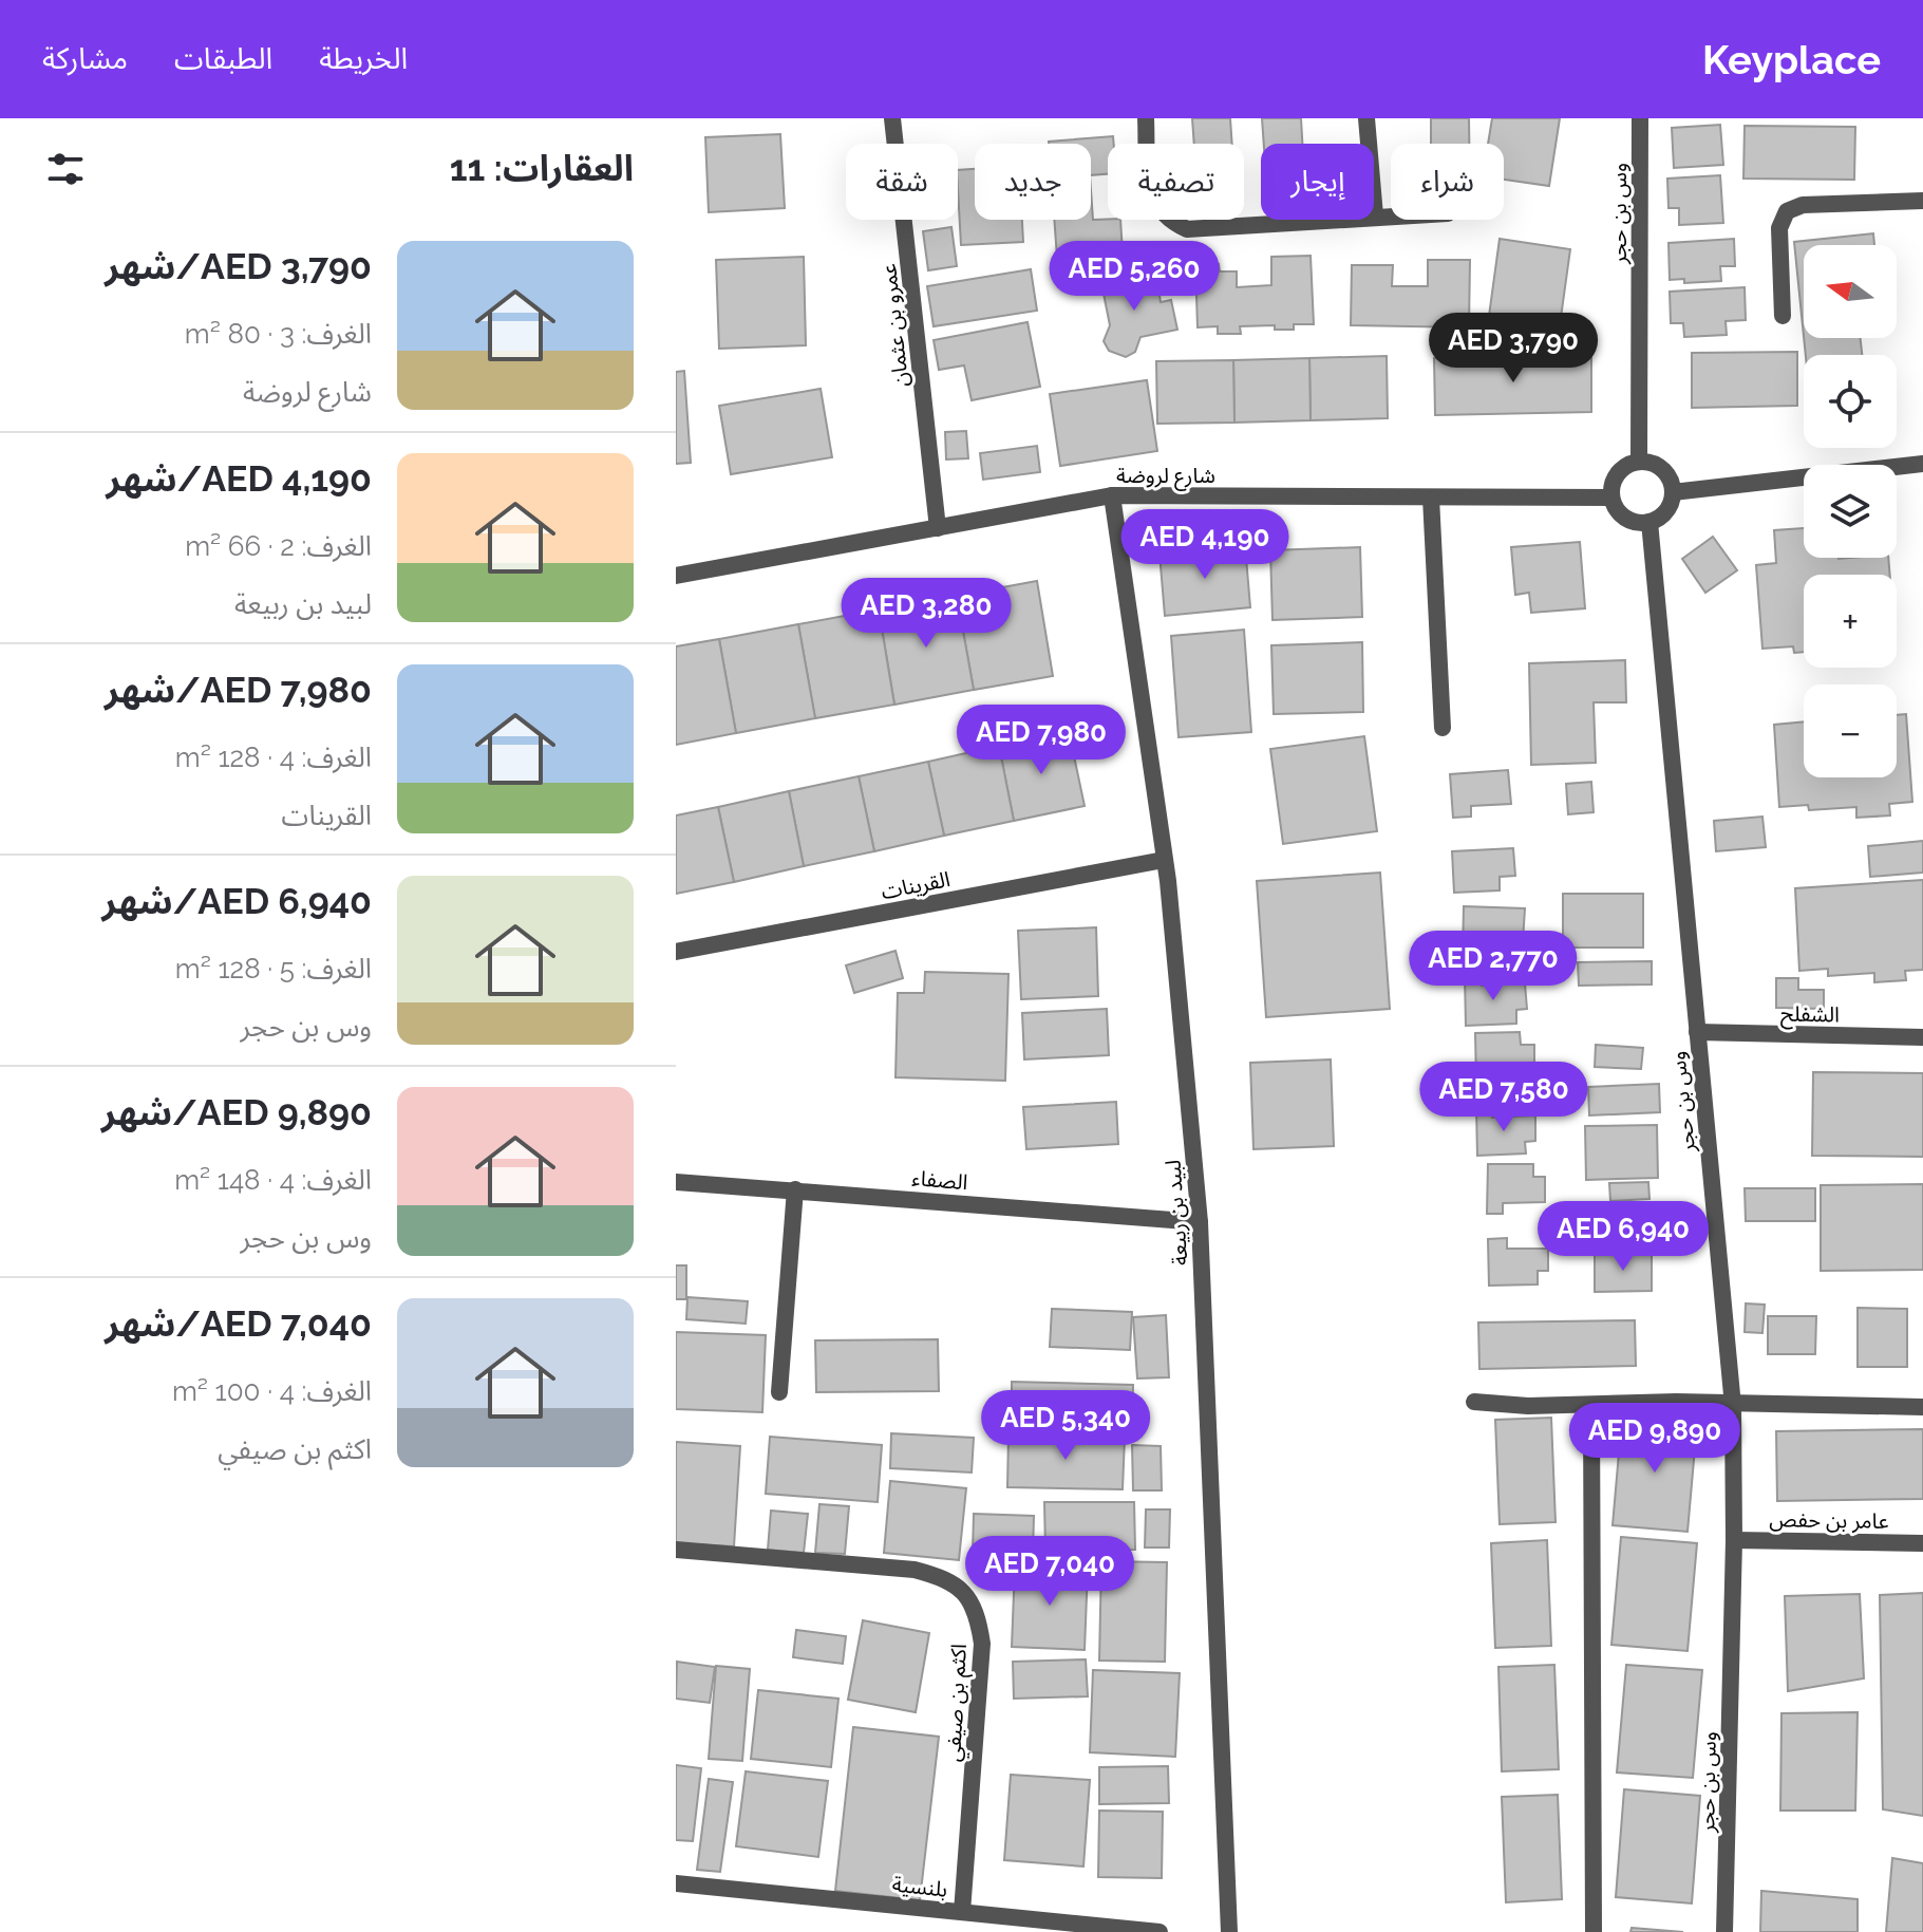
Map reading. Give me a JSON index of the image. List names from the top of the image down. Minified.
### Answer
{"streets":{"street":["وس بن حجر","عمرو بن عثمان","شارع لروضة","القرينات","الشفلح","الصفاء","لبيد بن ربيعة","عامر بن حفص","اكثم بن صيفي","بلنسية"]},"crossings":[["وس بن حجر","شارع لروضة"],["وس بن حجر","الشفلح"],["وس بن حجر","عامر بن حفص"],["عمرو بن عثمان","شارع لروضة"],["شارع لروضة","لبيد بن ربيعة"],["القرينات","لبيد بن ربيعة"],["الصفاء","لبيد بن ربيعة"],["اكثم بن صيفي","بلنسية"]],"north":"left","page":{"header":"Keyplace","nav":["الخريطة","الطبقات","مشاركة"],"heading":"العقارات: 11","chip":["شراء","إيجار","تصفية","جديد","شقة"],"list":[{"name":"AED 3,790/شهر","note":"الغرف: 3 · 80 m² · شارع لروضة"},{"name":"AED 4,190/شهر","note":"الغرف: 2 · 66 m² · لبيد بن ربيعة"},{"name":"AED 7,980/شهر","note":"الغرف: 4 · 128 m² · القرينات"},{"name":"AED 6,940/شهر","note":"الغرف: 5 · 128 m² · وس بن حجر"},{"name":"AED 9,890/شهر","note":"الغرف: 4 · 148 m² · وس بن حجر"},{"name":"AED 7,040/شهر","note":"الغرف: 4 · 100 m² · اكثم بن صيفي"}],"price":["AED 5,260","AED 3,790","AED 4,190","AED 3,280","AED 7,980","AED 2,770","AED 7,580","AED 6,940","AED 5,340","AED 9,890","AED 7,040"],"map_buttons":["+","−"]}}
